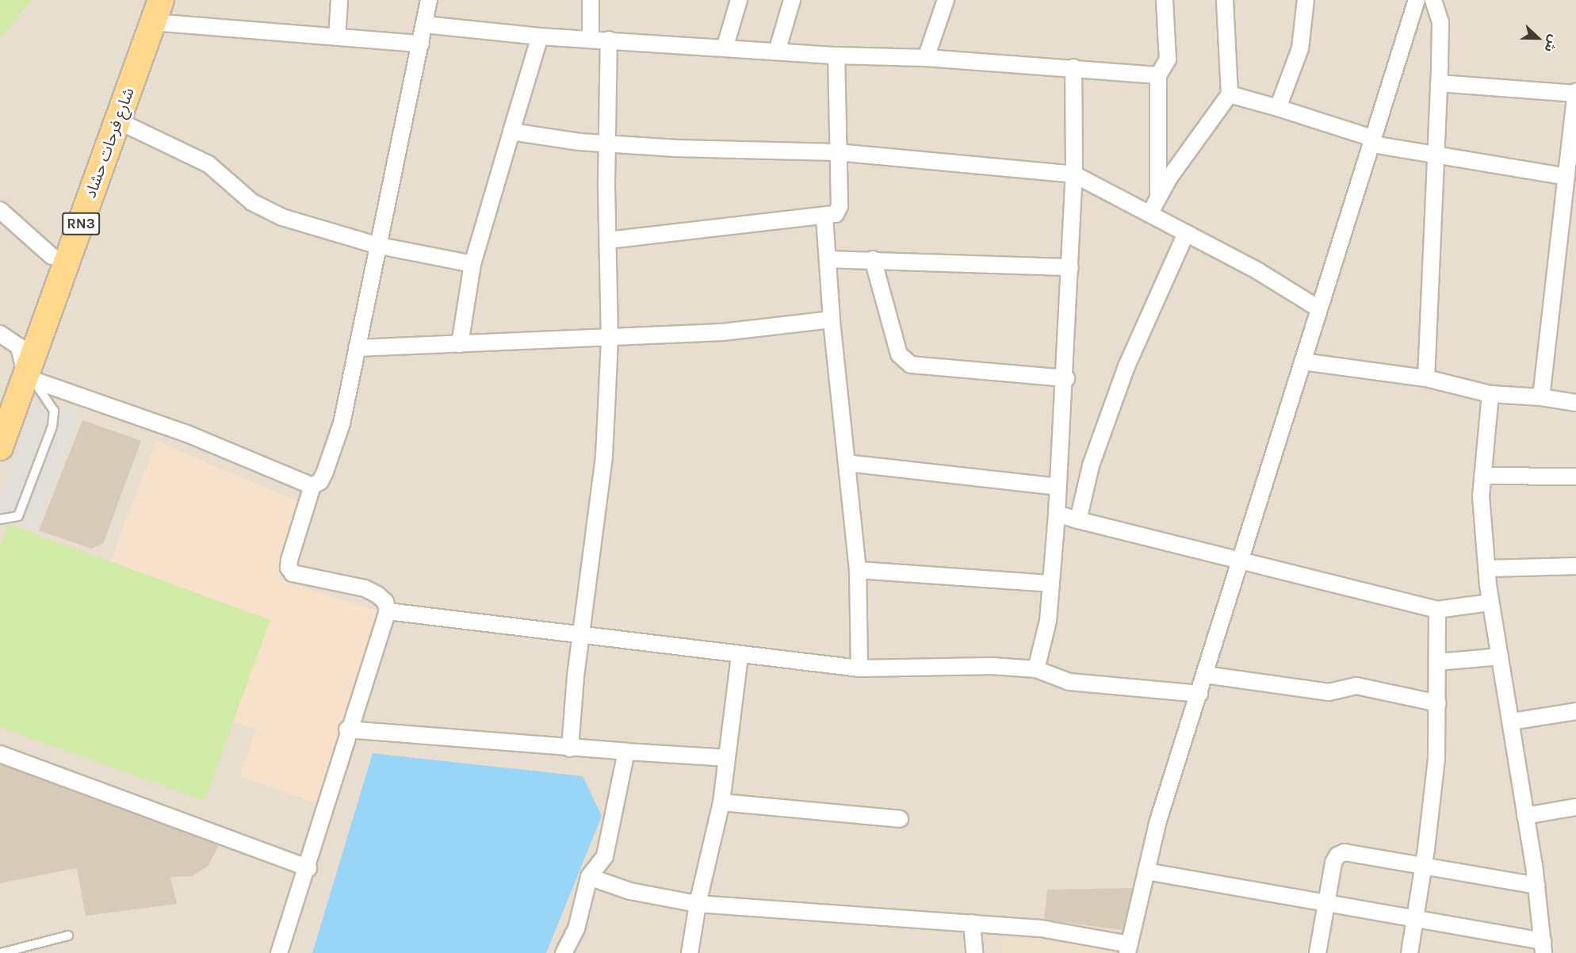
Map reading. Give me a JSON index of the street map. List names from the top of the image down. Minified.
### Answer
{"streets":{"main road":["شارع فرحات حشاد","RN3"]},"north":"right"}
